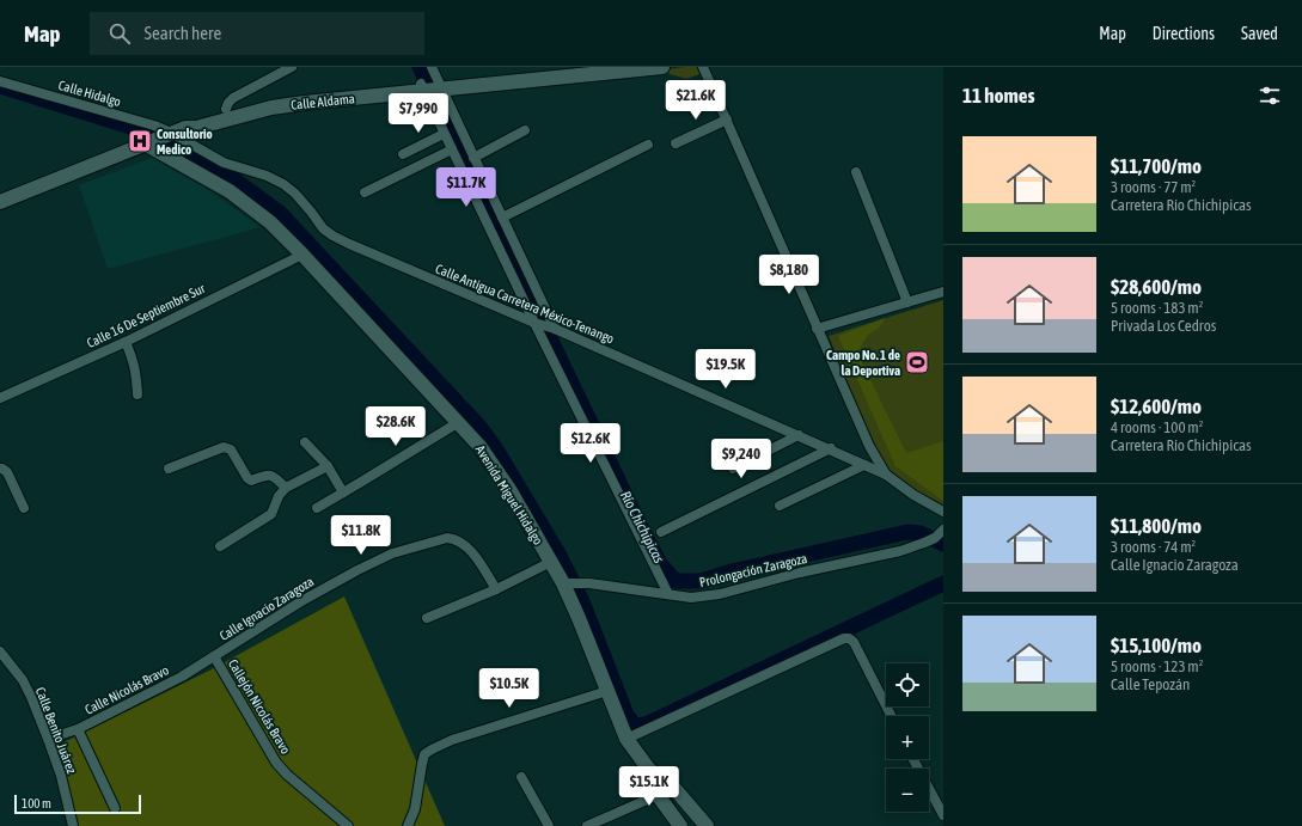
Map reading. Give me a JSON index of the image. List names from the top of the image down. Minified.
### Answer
{"streets":{"main road":["Calle Aldama","Avenida Miguel Hidalgo"],"street":["Calle Hidalgo","Calle Antigua Carretera México-Tenango","Calle 16 De Septiembre Sur","Prolongación Zaragoza","Calle Ignacio Zaragoza","Calle Nicolás Bravo","Callejón Nicolás Bravo","Calle Benito Juárez"]},"crossings":[["Calle Hidalgo","Calle Aldama"],["Calle Hidalgo","Calle Antigua Carretera México-Tenango"],["Calle Hidalgo","Avenida Miguel Hidalgo"],["Calle Aldama","Calle Antigua Carretera México-Tenango"],["Calle Aldama","Avenida Miguel Hidalgo"],["Calle Antigua Carretera México-Tenango","Avenida Miguel Hidalgo"],["Calle 16 De Septiembre Sur","Avenida Miguel Hidalgo"],["Avenida Miguel Hidalgo","Prolongación Zaragoza"],["Calle Ignacio Zaragoza","Calle Nicolás Bravo"],["Calle Ignacio Zaragoza","Callejón Nicolás Bravo"],["Calle Nicolás Bravo","Callejón Nicolás Bravo"],["Calle Nicolás Bravo","Calle Benito Juárez"]],"water":["Río Chichipicas"],"places":{"hospital":["Consultorio Medico"],"sports":["Campo No. 1 de la Deportiva"]},"scale_bar":"100 m","page":{"header":"Map","search":"Search here","nav":["Map","Directions","Saved"],"heading":"11 homes","price":["$21.6K","$7,990","$11.7K","$8,180","$19.5K","$28.6K","$12.6K","$9,240","$11.8K","$10.5K","$15.1K"],"list":[{"name":"$11,700/mo","note":"3 rooms · 77 m² · Carretera Río Chichipicas"},{"name":"$28,600/mo","note":"5 rooms · 183 m² · Privada Los Cedros"},{"name":"$12,600/mo","note":"4 rooms · 100 m² · Carretera Río Chichipicas"},{"name":"$11,800/mo","note":"3 rooms · 74 m² · Calle Ignacio Zaragoza"},{"name":"$15,100/mo","note":"5 rooms · 123 m² · Calle Tepozán"}],"map_buttons":["+","−"],"scale":"100 m"}}
